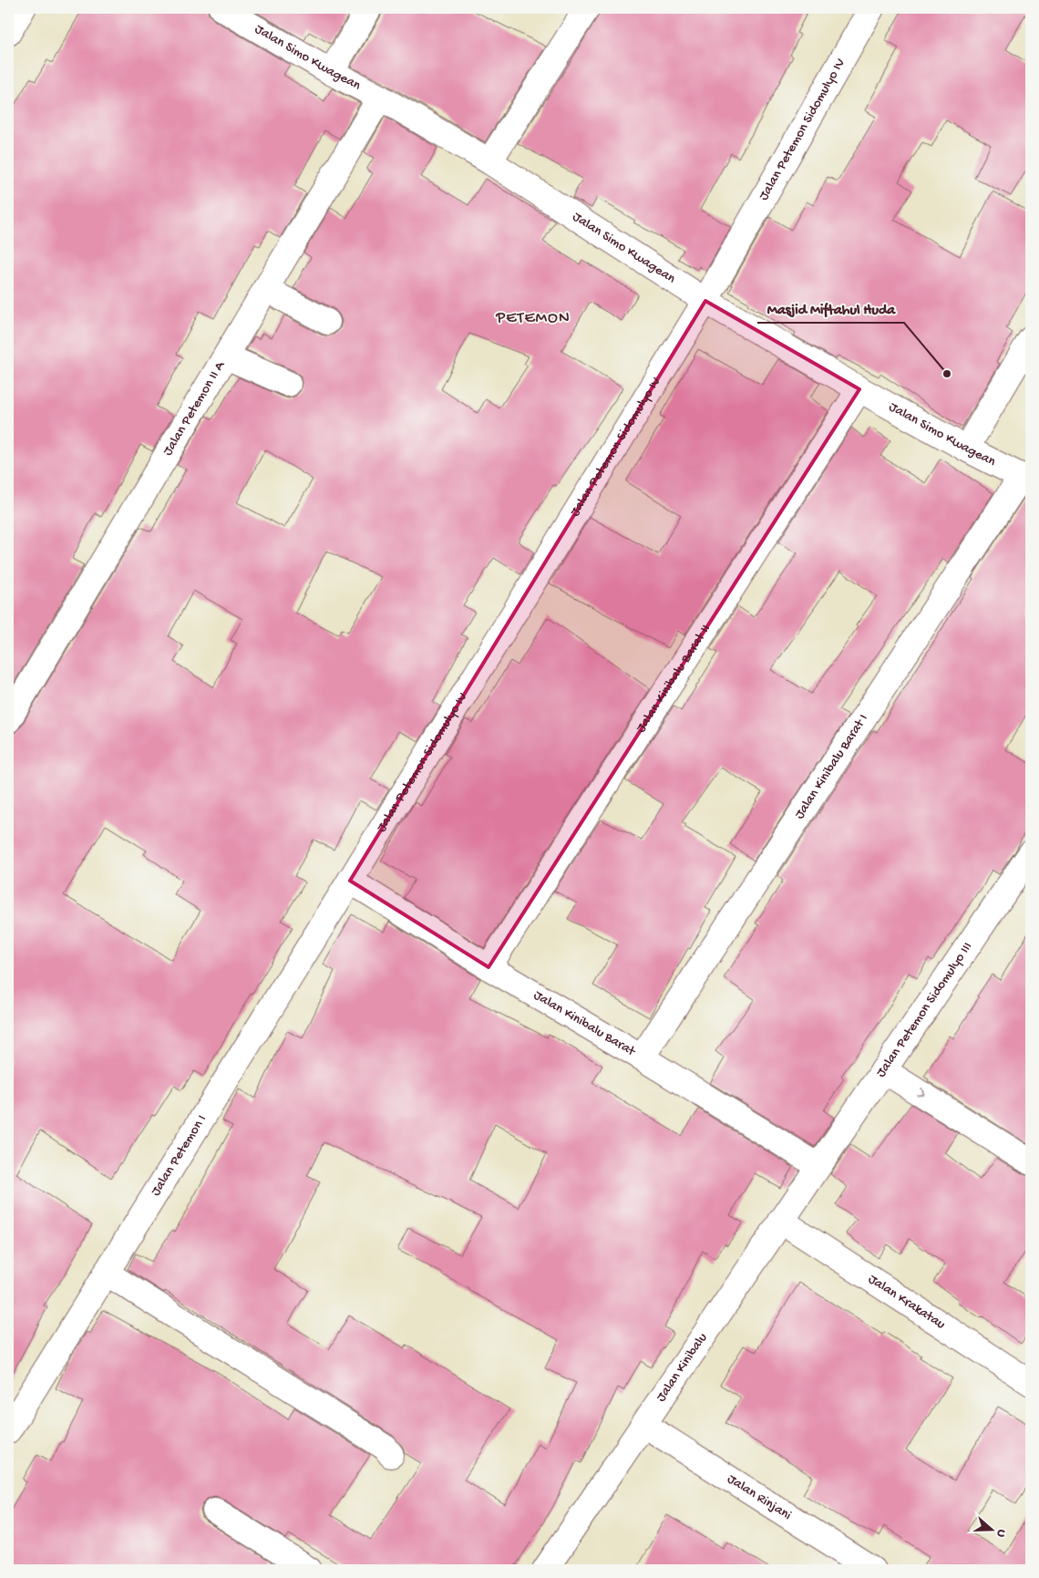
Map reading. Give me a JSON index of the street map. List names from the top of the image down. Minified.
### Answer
{"streets":{"street":["Jalan Simo Kwagean","Jalan Petemon Sidomulyo IV","Jalan Petemon II A","Jalan Kinibalu Barat II","Jalan Kinibalu Barat I","Jalan Petemon Sidomulyo III","Jalan Kinibalu Barat","Jalan Petemon I","Jalan Krakatau","Jalan Kinibalu","Jalan Rinjani"]},"crossings":[["Jalan Simo Kwagean","Jalan Petemon Sidomulyo IV"],["Jalan Simo Kwagean","Jalan Petemon II A"],["Jalan Simo Kwagean","Jalan Kinibalu Barat II"],["Jalan Simo Kwagean","Jalan Kinibalu Barat I"],["Jalan Petemon Sidomulyo IV","Jalan Kinibalu Barat"],["Jalan Petemon Sidomulyo IV","Jalan Petemon I"],["Jalan Kinibalu Barat II","Jalan Kinibalu Barat"],["Jalan Kinibalu Barat I","Jalan Kinibalu Barat"],["Jalan Petemon Sidomulyo III","Jalan Kinibalu Barat"],["Jalan Petemon Sidomulyo III","Jalan Kinibalu"],["Jalan Kinibalu Barat","Jalan Petemon I"],["Jalan Kinibalu Barat","Jalan Kinibalu"],["Jalan Krakatau","Jalan Kinibalu"],["Jalan Kinibalu","Jalan Rinjani"]],"districts":["PETEMON"],"places":["Masjid Miftahul Huda"],"north":"right"}
